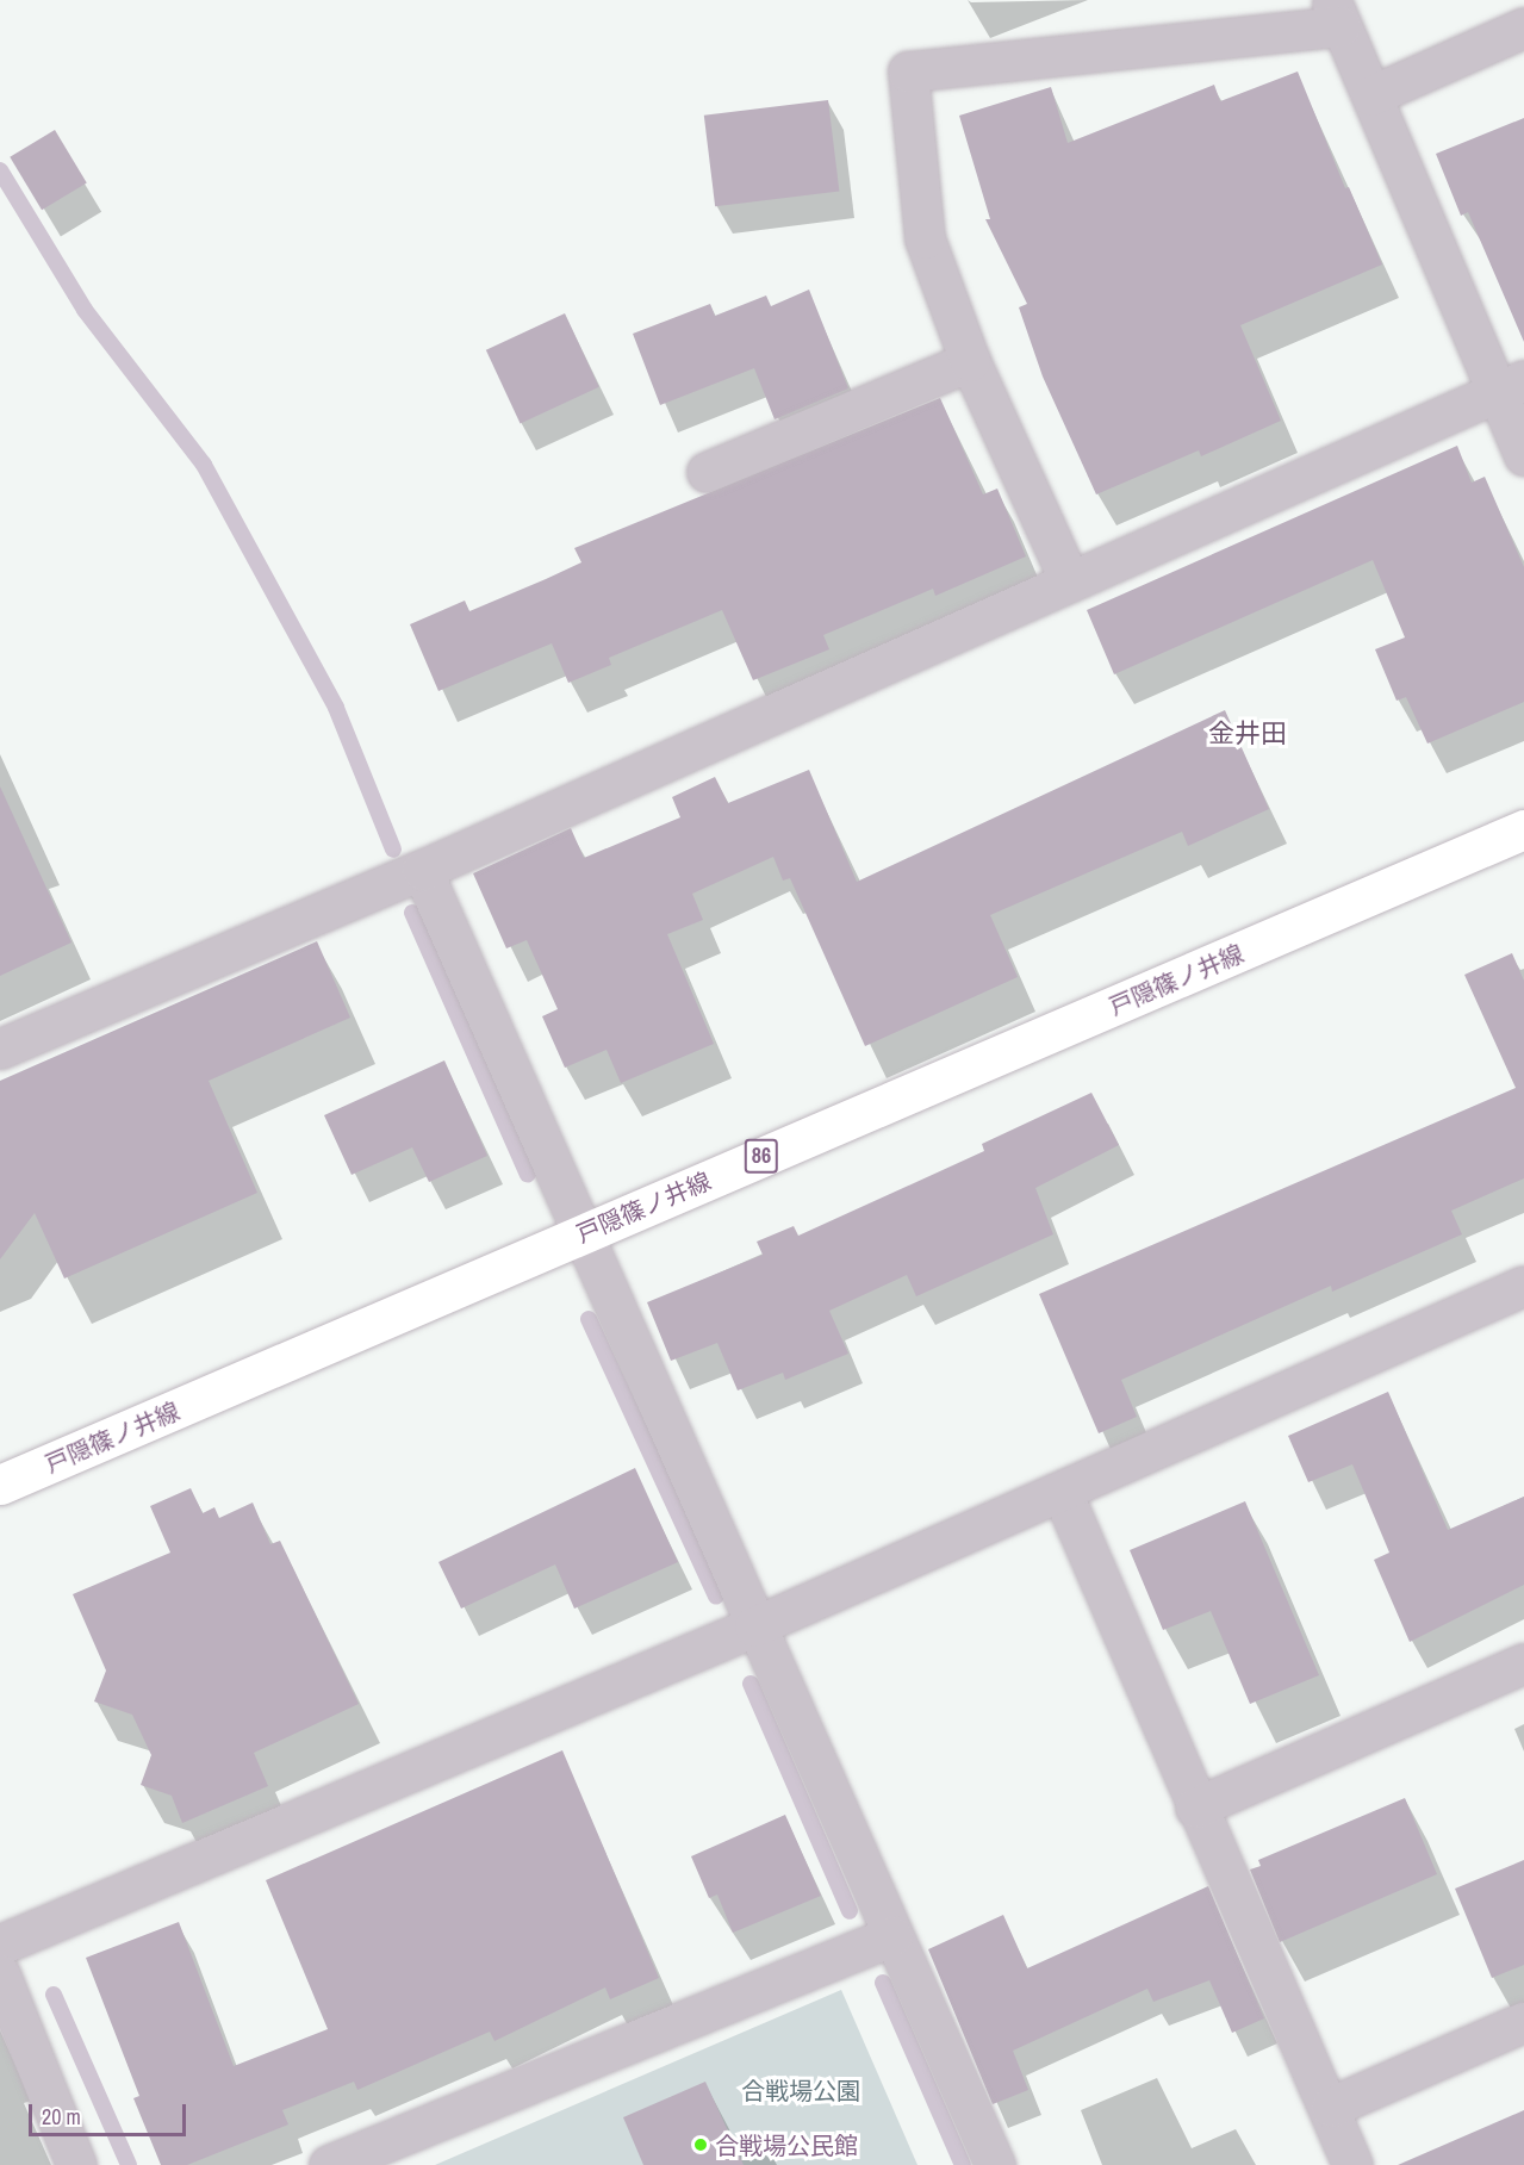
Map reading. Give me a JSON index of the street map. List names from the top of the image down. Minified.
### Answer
{"streets":{"main road":["戸隠篠ノ井線","86"]},"districts":["金井田"],"parks":["合戦場公園"],"places":["合戦場公民館"],"scale_bar":"20 m"}
